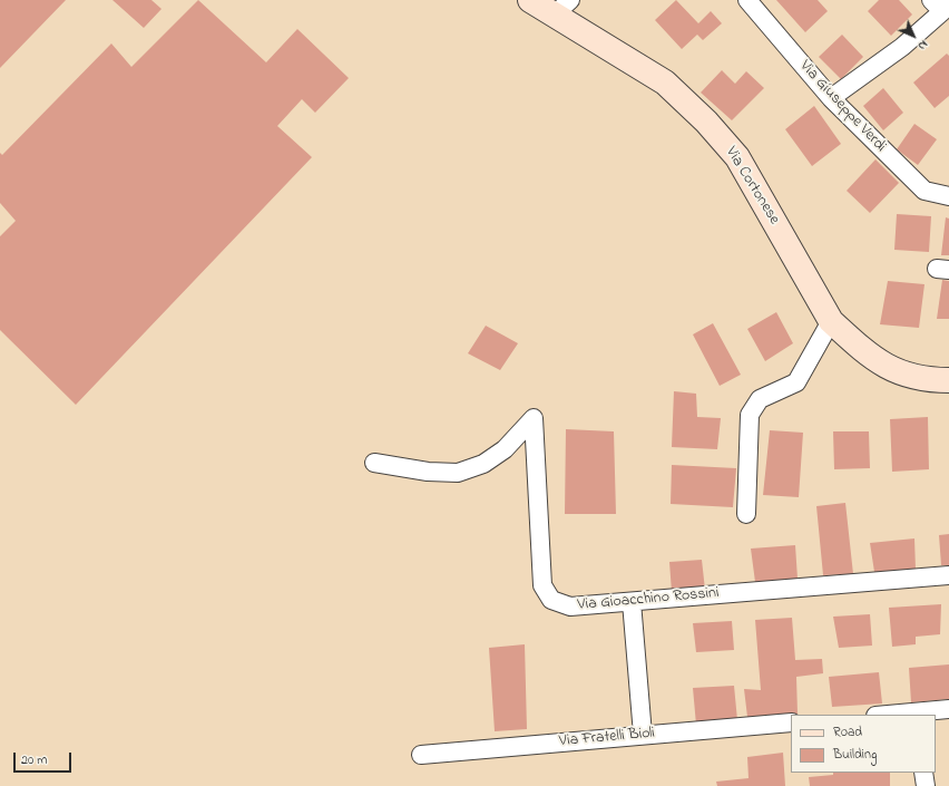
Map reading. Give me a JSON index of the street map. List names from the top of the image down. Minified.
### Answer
{"streets":{"street":["Via Giuseppe Verdi","Via Cortonese","Via Gioacchino Rossini","Via Fratelli Bioli"]},"legend":["Road","Building"],"scale_bar":"20 m","north":"bottom right"}
